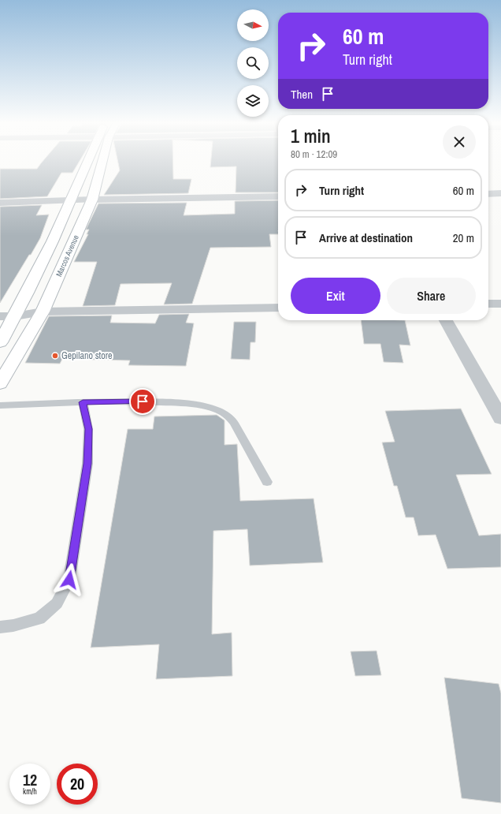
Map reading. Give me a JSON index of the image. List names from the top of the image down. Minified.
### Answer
{"streets":{"main road":["Marcos Avenue"]},"places":["Gepilano store"],"north":"right","page":{"turn":["60 m","Turn right"],"then":"Then","heading":["1 min","80 m · 12:09"],"list":[{"name":"Turn right","value":"60 m"},{"name":"Arrive at destination","value":"20 m"}],"buttons":["Exit","Share"],"speed":"12 km/h","limit":"20"}}
